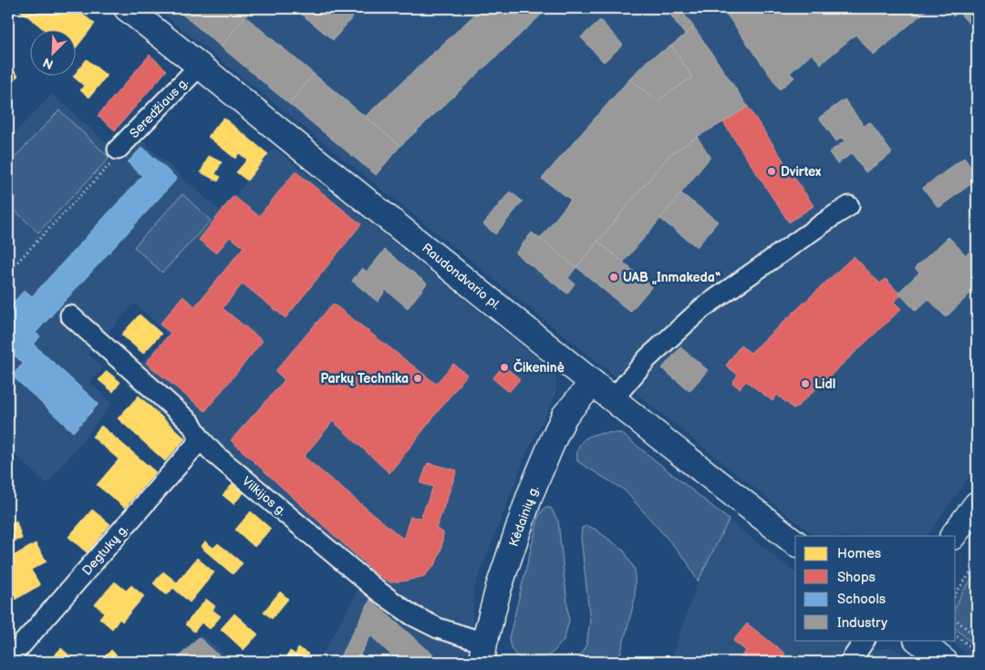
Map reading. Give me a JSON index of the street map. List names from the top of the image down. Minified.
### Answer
{"streets":{"main road":["Raudondvario pl.","Kėdainių g."],"street":["Seredžiaus g.","Vilkijos g.","Degtukų g."]},"crossings":[["Seredžiaus g.","Raudondvario pl."],["Raudondvario pl.","Kėdainių g."],["Vilkijos g.","Kėdainių g."],["Vilkijos g.","Degtukų g."]],"places":["Dvirtex","UAB „Inmakeda“","Čikeninė","Parkų Technika","Lidl"],"legend":["Homes","Shops","Schools","Industry"],"north":"bottom left"}
